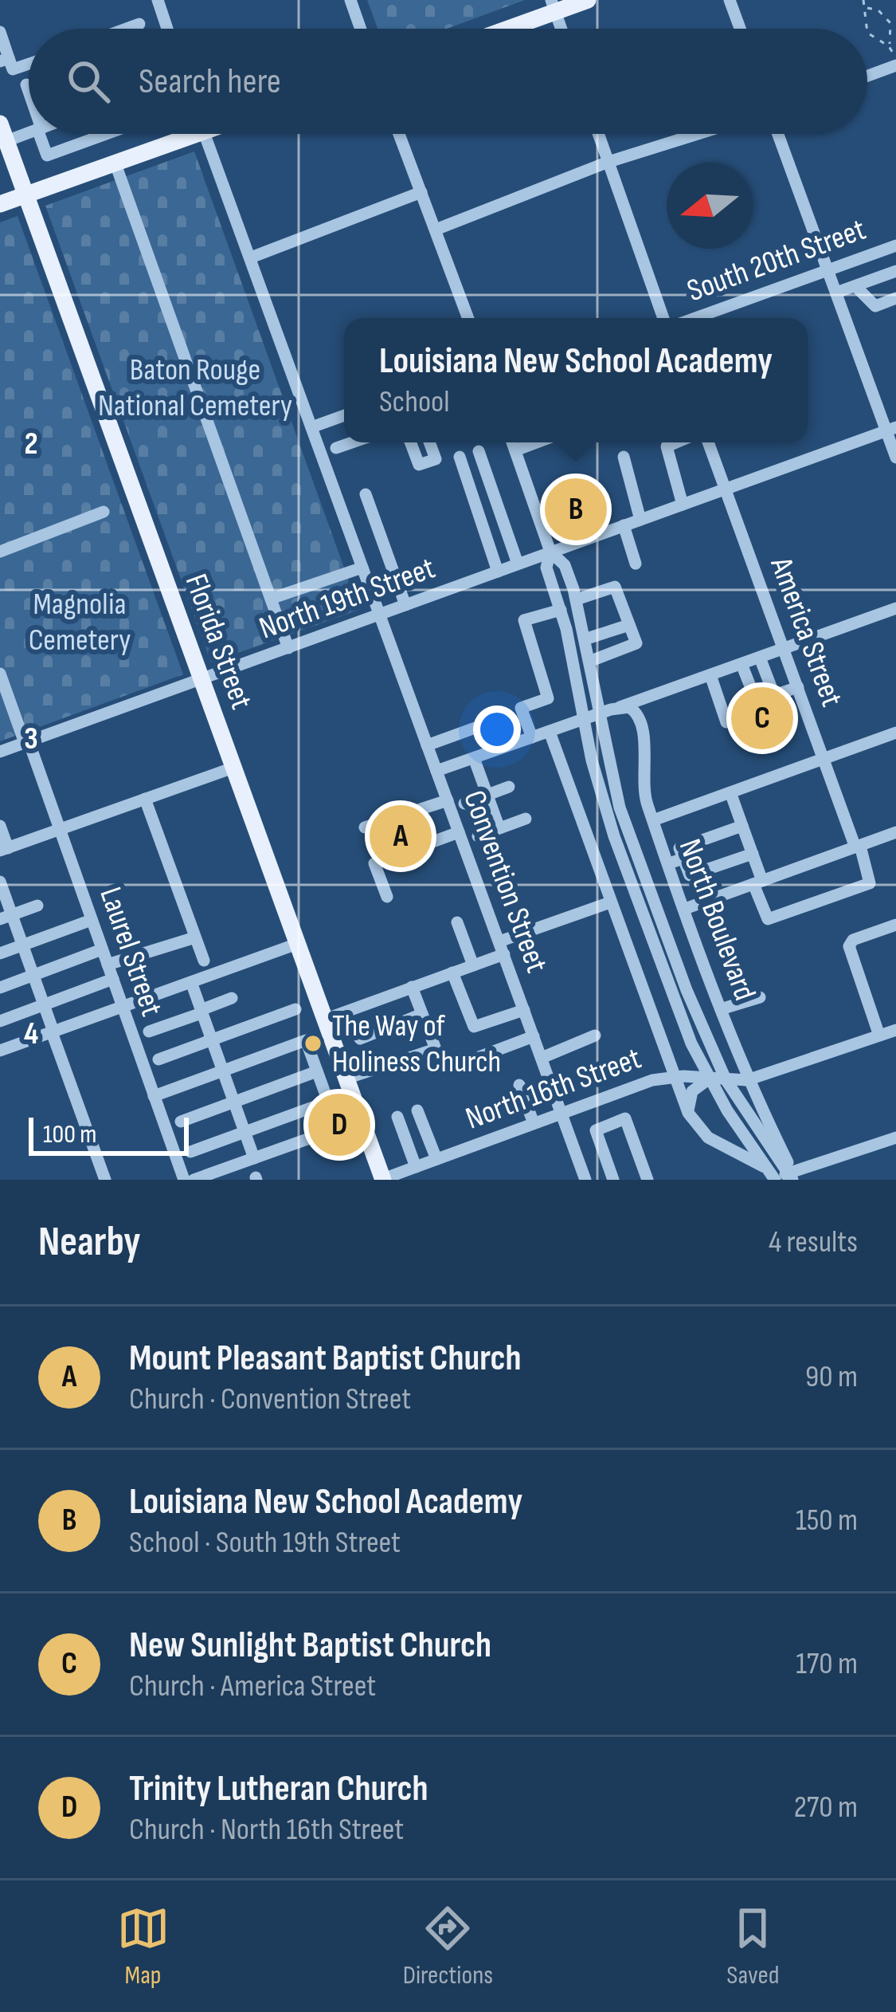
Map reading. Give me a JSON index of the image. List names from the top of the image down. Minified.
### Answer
{"streets":{"main road":["Florida Street"],"street":["South 20th Street","North 19th Street","America Street","Convention Street","North Boulevard","Laurel Street","North 16th Street"]},"crossings":[["North 19th Street","America Street"],["North 19th Street","Florida Street"],["North 19th Street","Convention Street"],["North 19th Street","North Boulevard"],["North 19th Street","Laurel Street"],["Florida Street","North 16th Street"],["Convention Street","North 16th Street"],["North Boulevard","North 16th Street"]],"parks":["Baton Rouge National Cemetery","Magnolia Cemetery"],"places":["The Way of Holiness Church"],"scale_bar":"100 m","north":"left","page":{"search":"Search here","popup":["Louisiana New School Academy","School"],"pins":["B","C","A","D"],"scale":"100 m","heading":["Nearby","4 results"],"list":[{"mark":"A","name":"Mount Pleasant Baptist Church","note":"Church · Convention Street","value":"90 m"},{"mark":"B","name":"Louisiana New School Academy","note":"School · South 19th Street","value":"150 m"},{"mark":"C","name":"New Sunlight Baptist Church","note":"Church · America Street","value":"170 m"},{"mark":"D","name":"Trinity Lutheran Church","note":"Church · North 16th Street","value":"270 m"}],"nav":["Map","Directions","Saved"]},"grid":{"rows":["2","3","4"]}}
